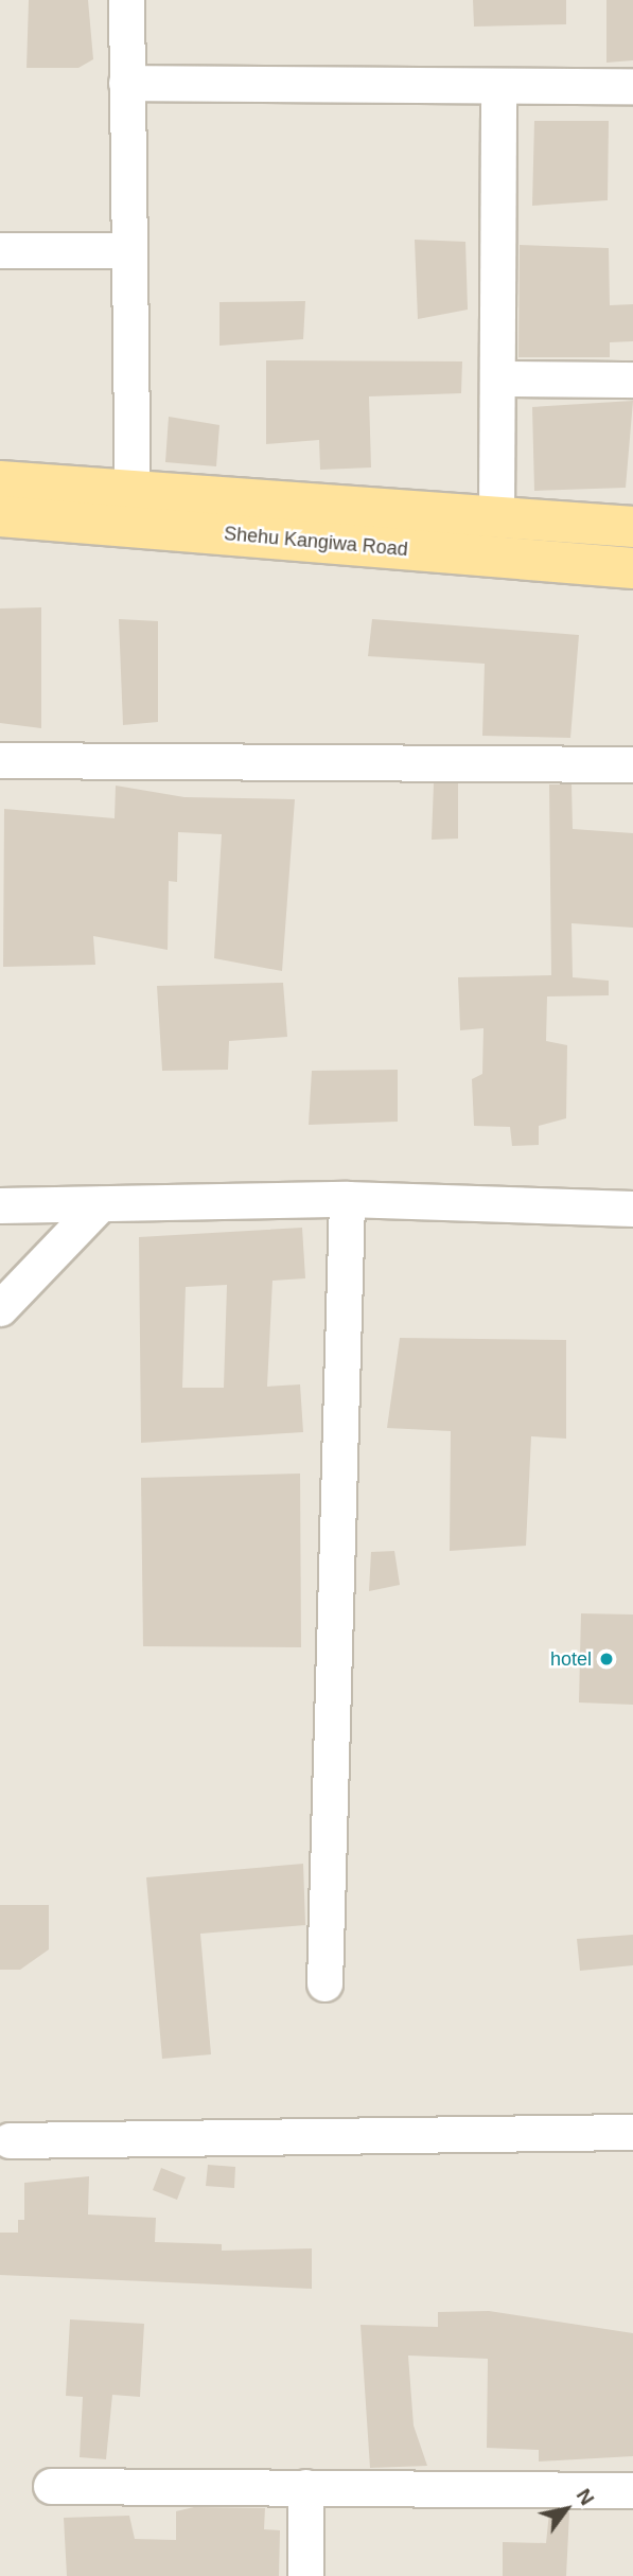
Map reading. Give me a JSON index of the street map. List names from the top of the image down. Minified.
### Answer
{"streets":{"main road":["Shehu Kangiwa Road"]},"places":["hotel"],"north":"top right"}
